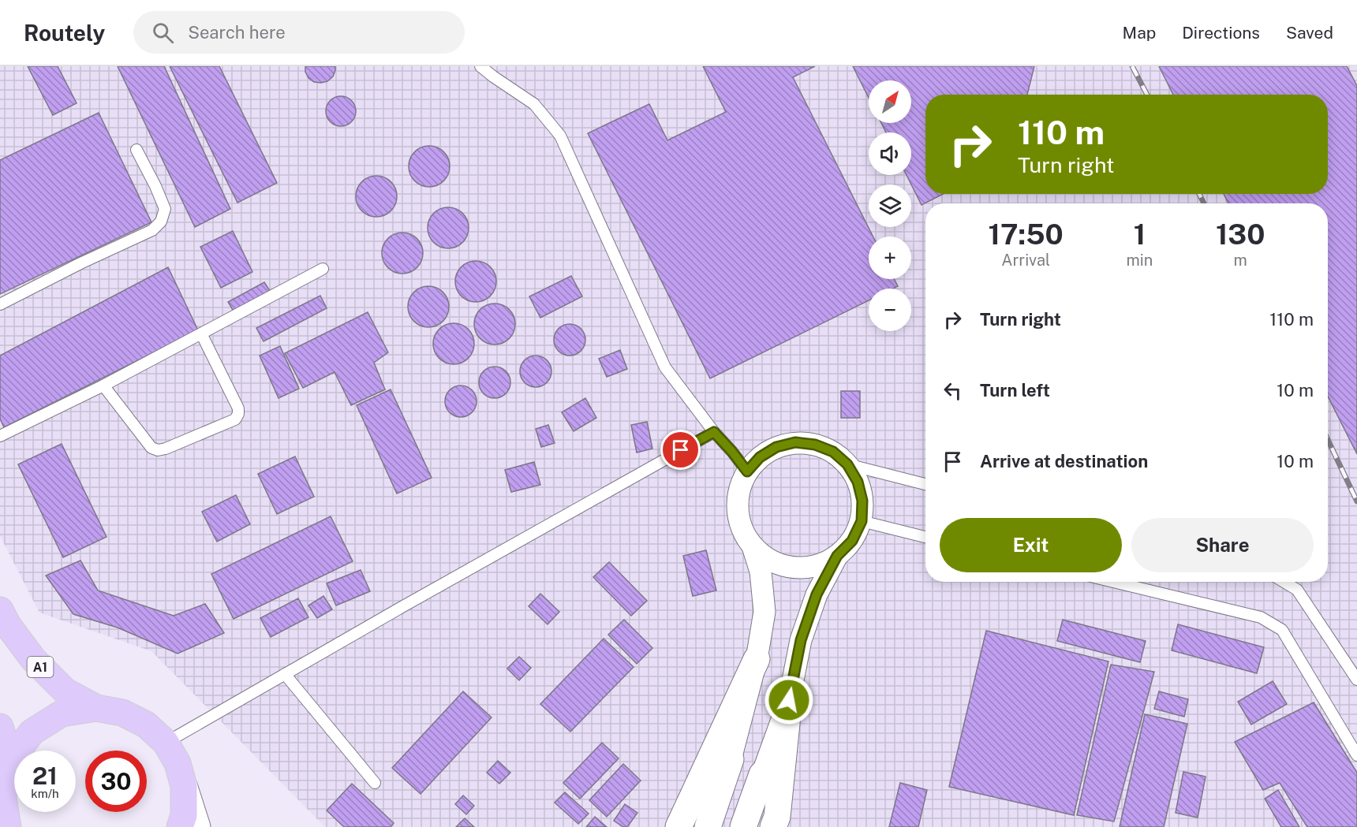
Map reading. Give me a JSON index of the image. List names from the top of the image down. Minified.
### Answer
{"streets":{"main road":["A1"]},"north":"top right","page":{"header":"Routely","search":"Search here","nav":["Map","Directions","Saved"],"map_buttons":["+","−"],"turn":["110 m","Turn right"],"eta":["17:50","Arrival","1","min","130","m"],"list":[{"name":"Turn right","value":"110 m"},{"name":"Turn left","value":"10 m"},{"name":"Arrive at destination","value":"10 m"}],"buttons":["Exit","Share"],"speed":"21 km/h","limit":"30"}}
